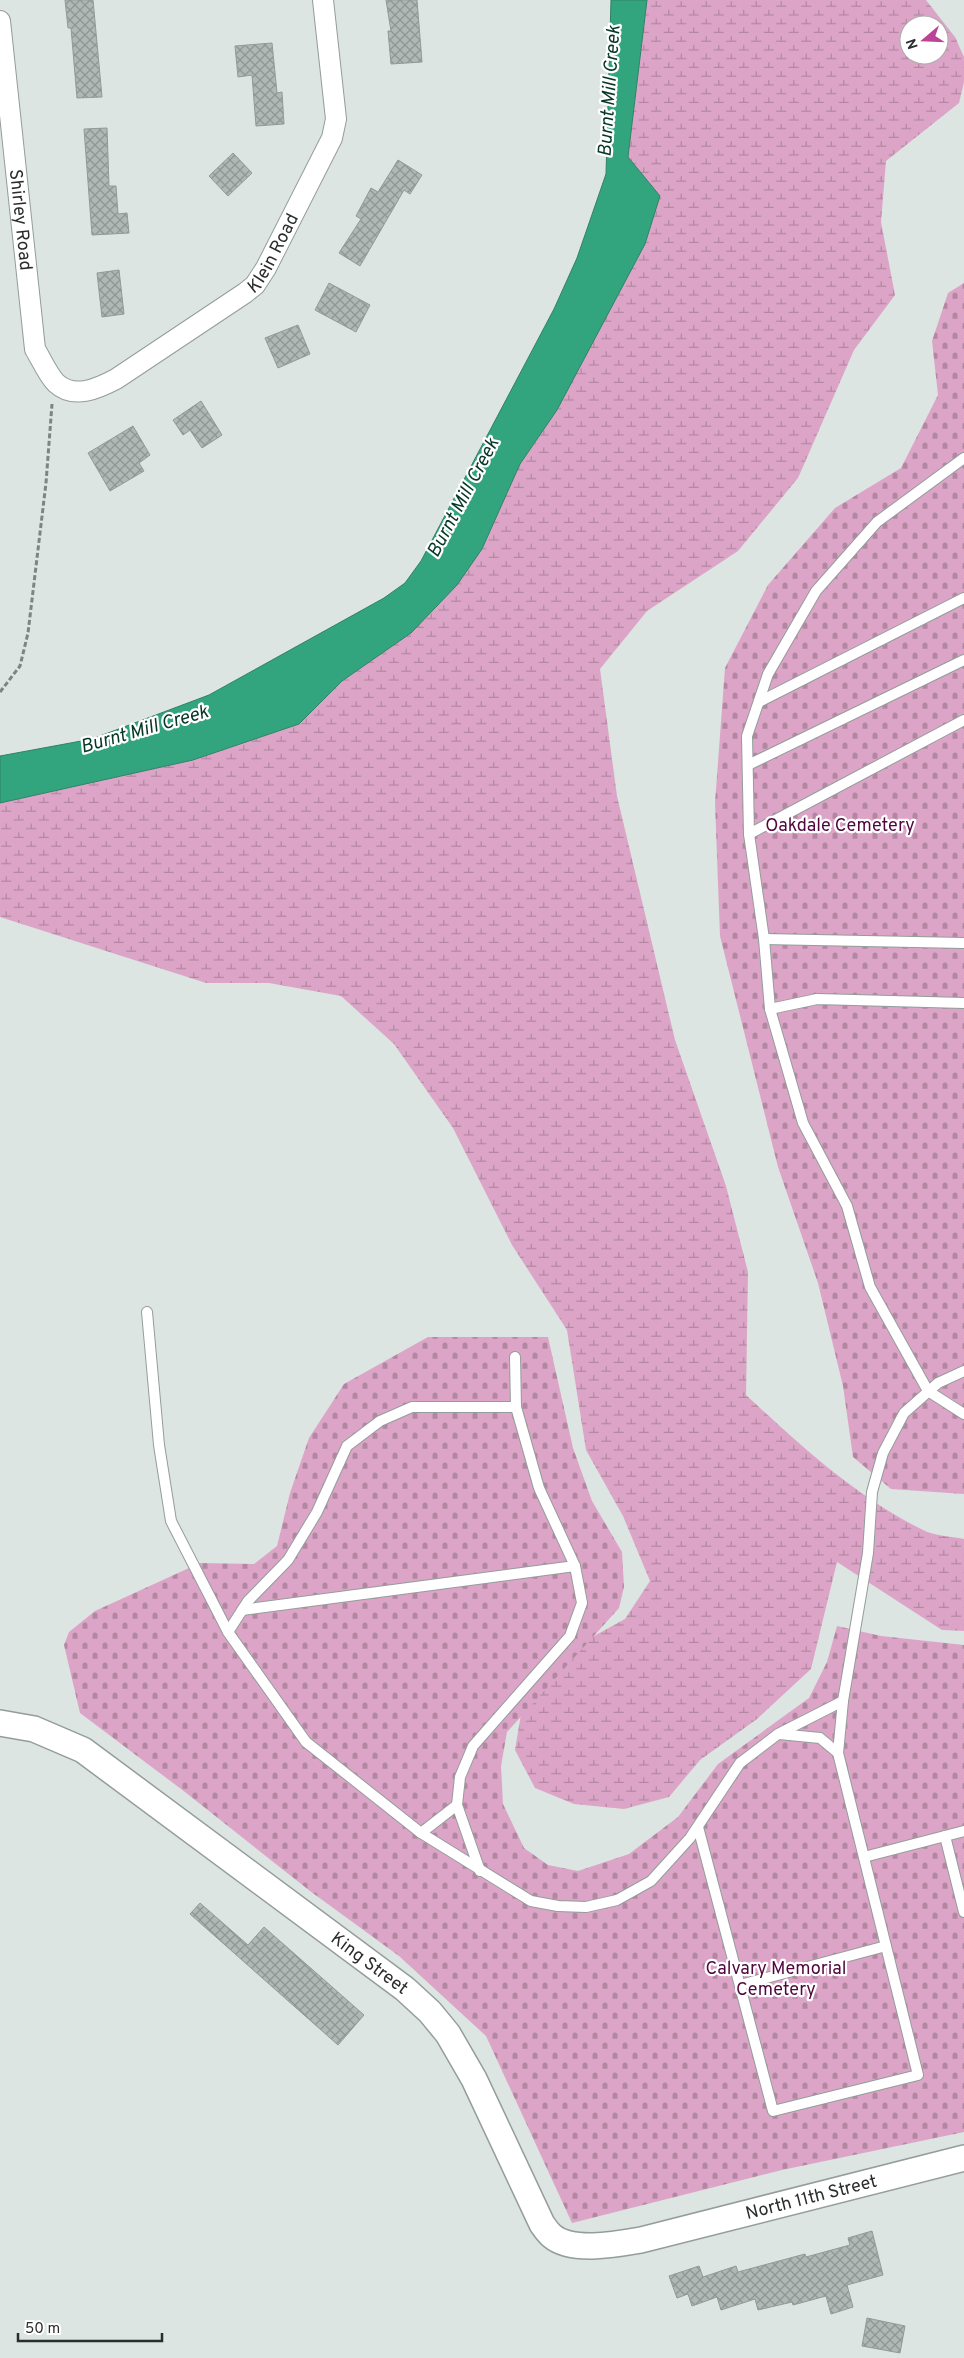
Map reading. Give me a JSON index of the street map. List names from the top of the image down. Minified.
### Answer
{"streets":{"street":["Shirley Road","Klein Road","King Street","North 11th Street"]},"crossings":[["Shirley Road","Klein Road"],["King Street","North 11th Street"]],"water":["Burnt Mill Creek"],"parks":["Oakdale Cemetery","Calvary Memorial Cemetery"],"scale_bar":"50 m","north":"left"}
